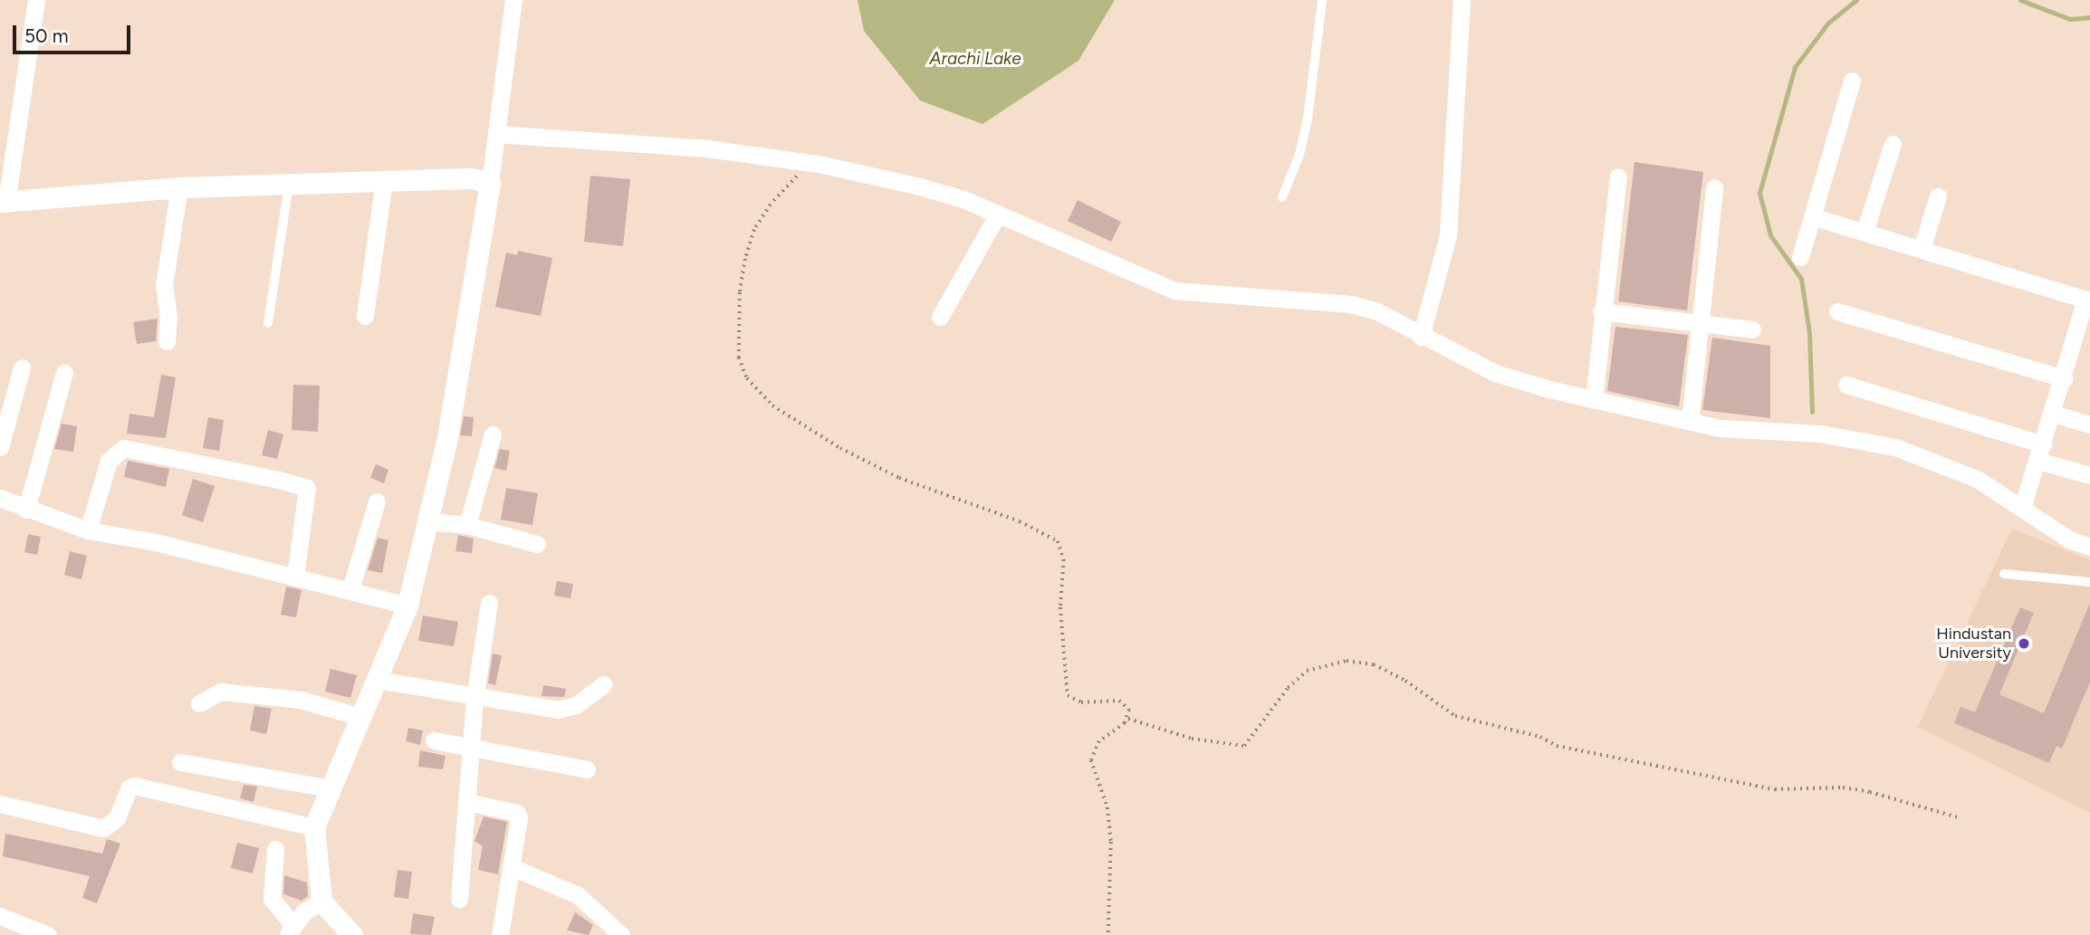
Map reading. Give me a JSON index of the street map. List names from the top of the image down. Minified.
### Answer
{"water":["Arachi Lake"],"places":["Hindustan University"],"scale_bar":"50 m"}
